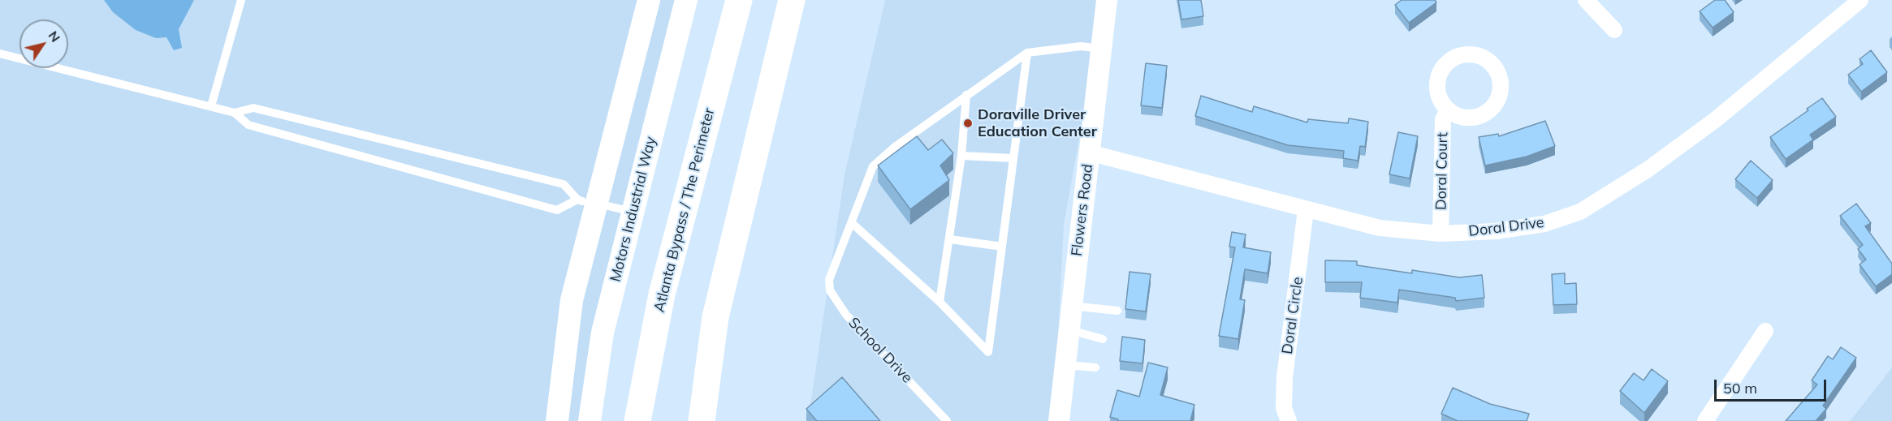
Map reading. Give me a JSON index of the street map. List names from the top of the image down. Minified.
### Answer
{"streets":{"highway":["Atlanta Bypass / The Perimeter"],"main road":["Motors Industrial Way"],"street":["Doral Court","Flowers Road","Doral Drive","Doral Circle"],"lane":["School Drive"]},"crossings":[["Doral Court","Doral Drive"],["Flowers Road","Doral Drive"],["Doral Drive","Doral Circle"]],"places":["Doraville Driver Education Center"],"scale_bar":"50 m","north":"top right"}
